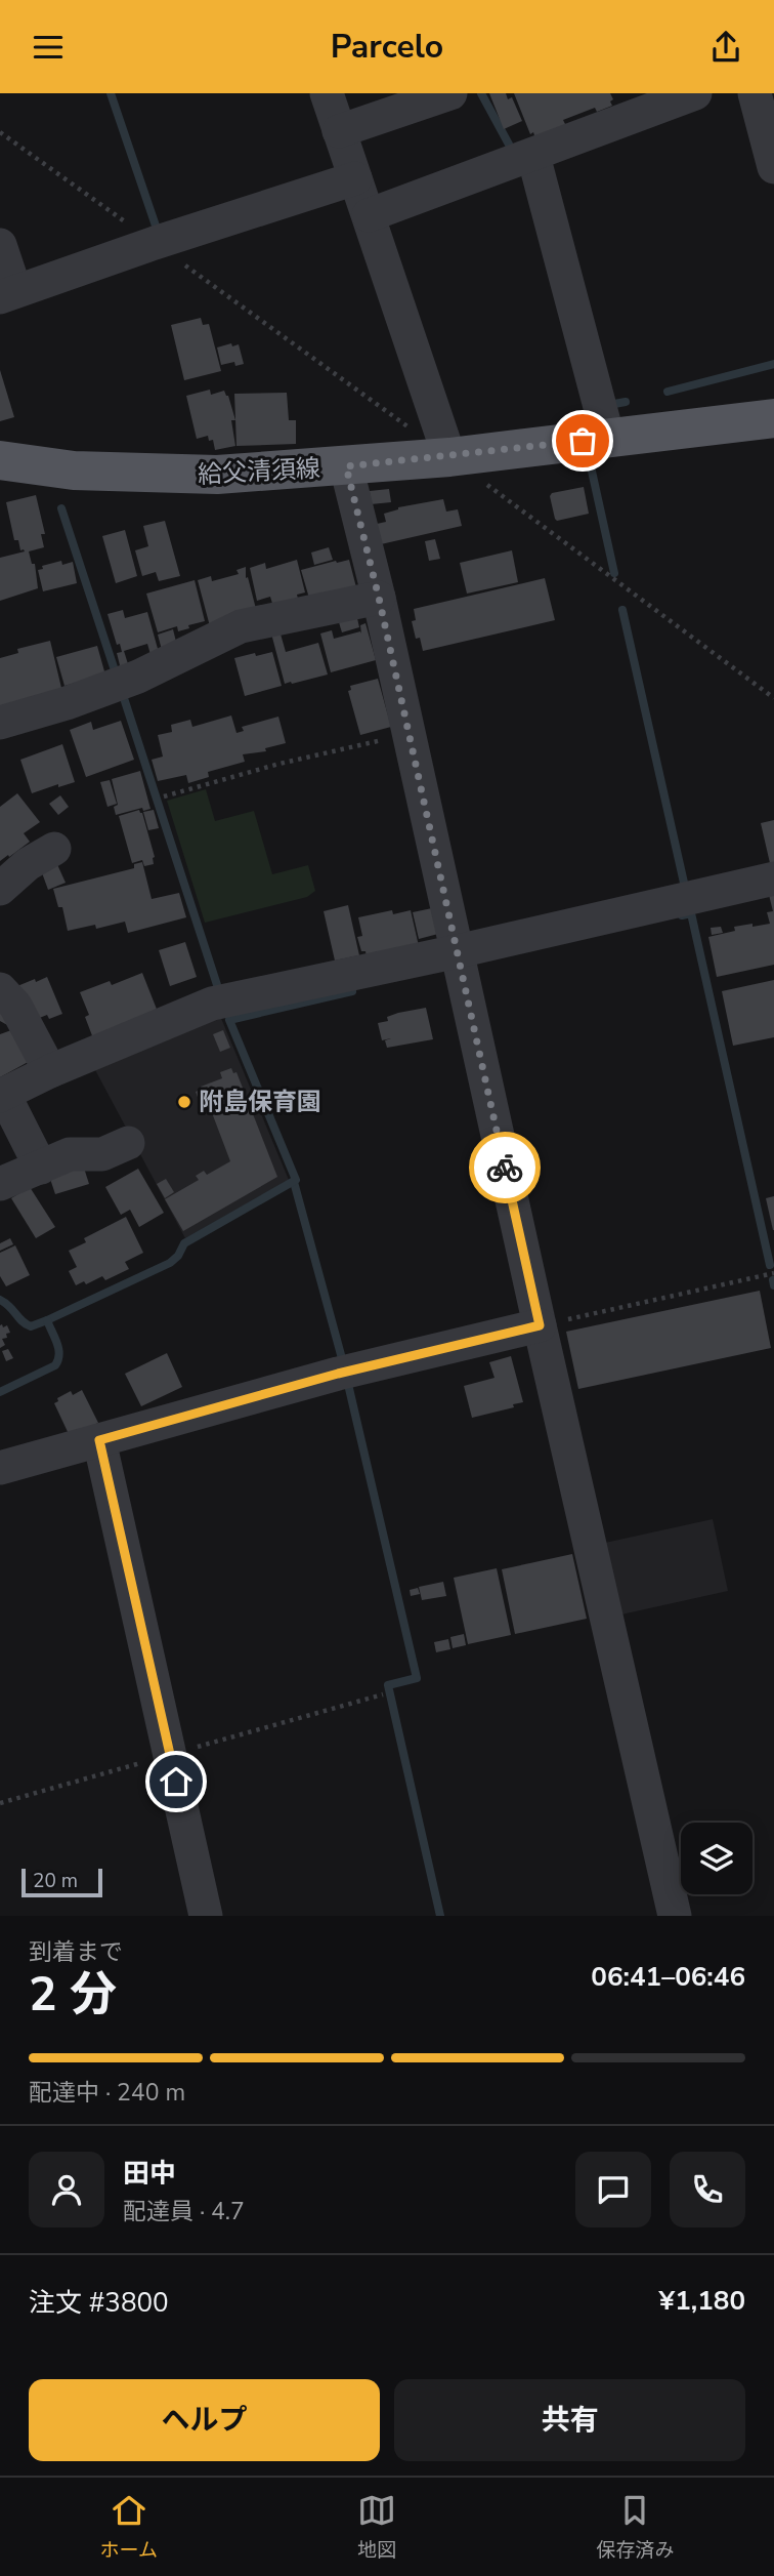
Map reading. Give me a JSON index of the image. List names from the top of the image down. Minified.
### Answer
{"streets":{"main road":["給父清須線"]},"places":["附島保育園"],"scale_bar":"20 m","page":{"header":"Parcelo","scale":"20 m","heading":["2 分","到着まで","06:41–06:46"],"panel":["田中","配達員 · 4.7","注文 #3800","¥1,180"],"bar":"配達中 · 240 m","buttons":["ヘルプ","共有"],"tabs":["ホーム","地図","保存済み"]}}
